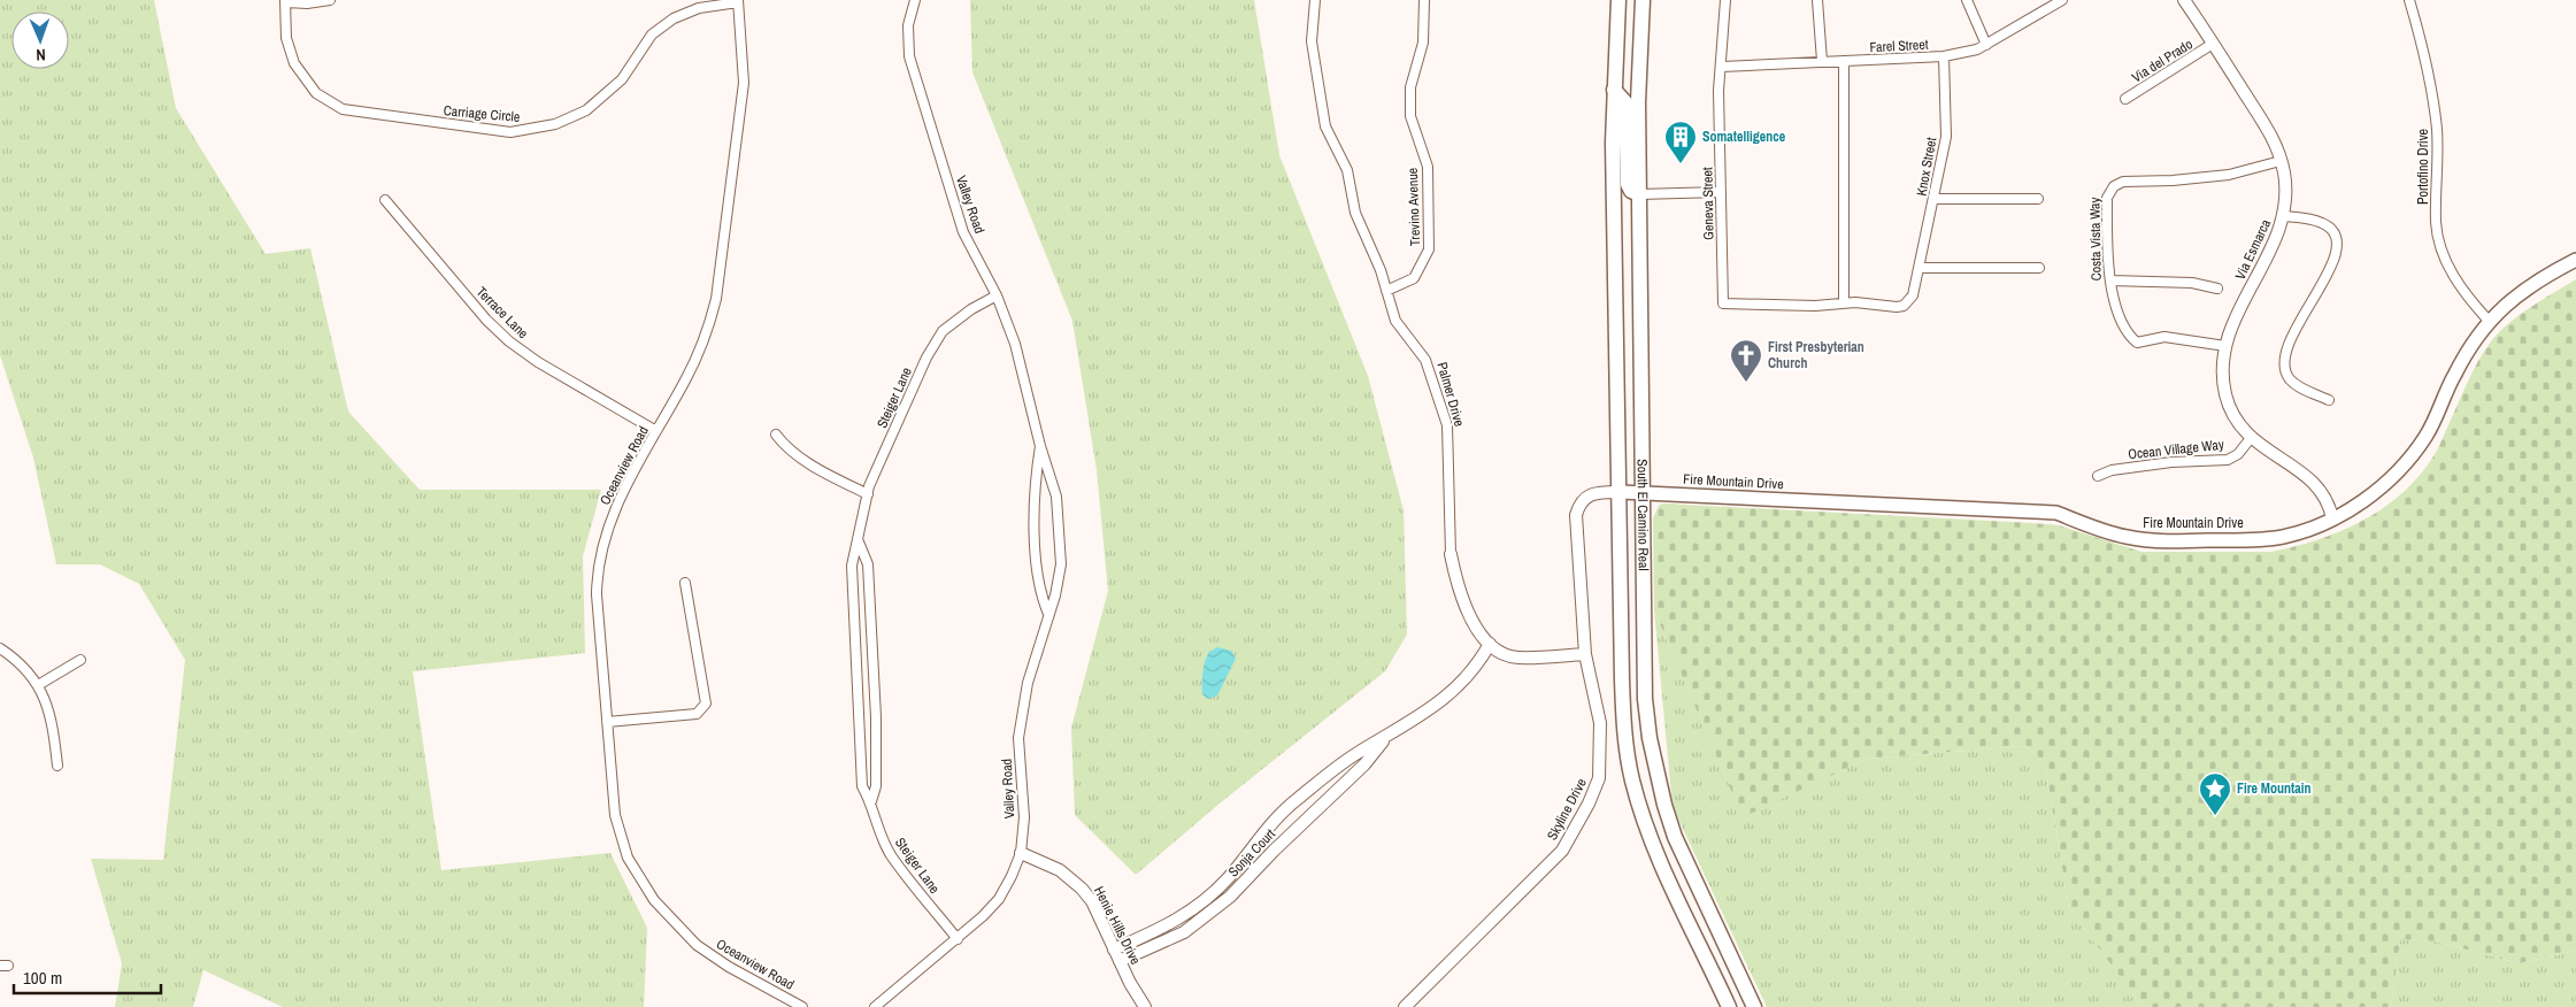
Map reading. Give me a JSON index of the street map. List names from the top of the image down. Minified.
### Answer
{"streets":{"main road":["Fire Mountain Drive","South El Camino Real"],"street":["Farel Street","Via del Prado","Carriage Circle","Knox Street","Portofino Drive","Geneva Street","Valley Road","Trevino Avenue","Costa Vista Way","Via Esmarca","Terrace Lane","Palmer Drive","Steiger Lane","Ocean Village Way","Oceanview Road","Skyline Drive","Sonja Court","Henie Hills Drive"]},"crossings":[["Farel Street","Knox Street"],["Farel Street","Geneva Street"],["Carriage Circle","Oceanview Road"],["Knox Street","Geneva Street"],["Portofino Drive","Fire Mountain Drive"],["Valley Road","Steiger Lane"],["Valley Road","Henie Hills Drive"],["Trevino Avenue","Palmer Drive"],["Costa Vista Way","Via Esmarca"],["Terrace Lane","Oceanview Road"],["Palmer Drive","Skyline Drive"],["Palmer Drive","Sonja Court"],["Fire Mountain Drive","South El Camino Real"],["Fire Mountain Drive","Skyline Drive"],["South El Camino Real","Skyline Drive"],["Sonja Court","Henie Hills Drive"]],"places":{"building":["Somatelligence"],"church":["First Presbyterian Church"],"place":["Fire Mountain"]},"scale_bar":"100 m","north":"bottom"}
